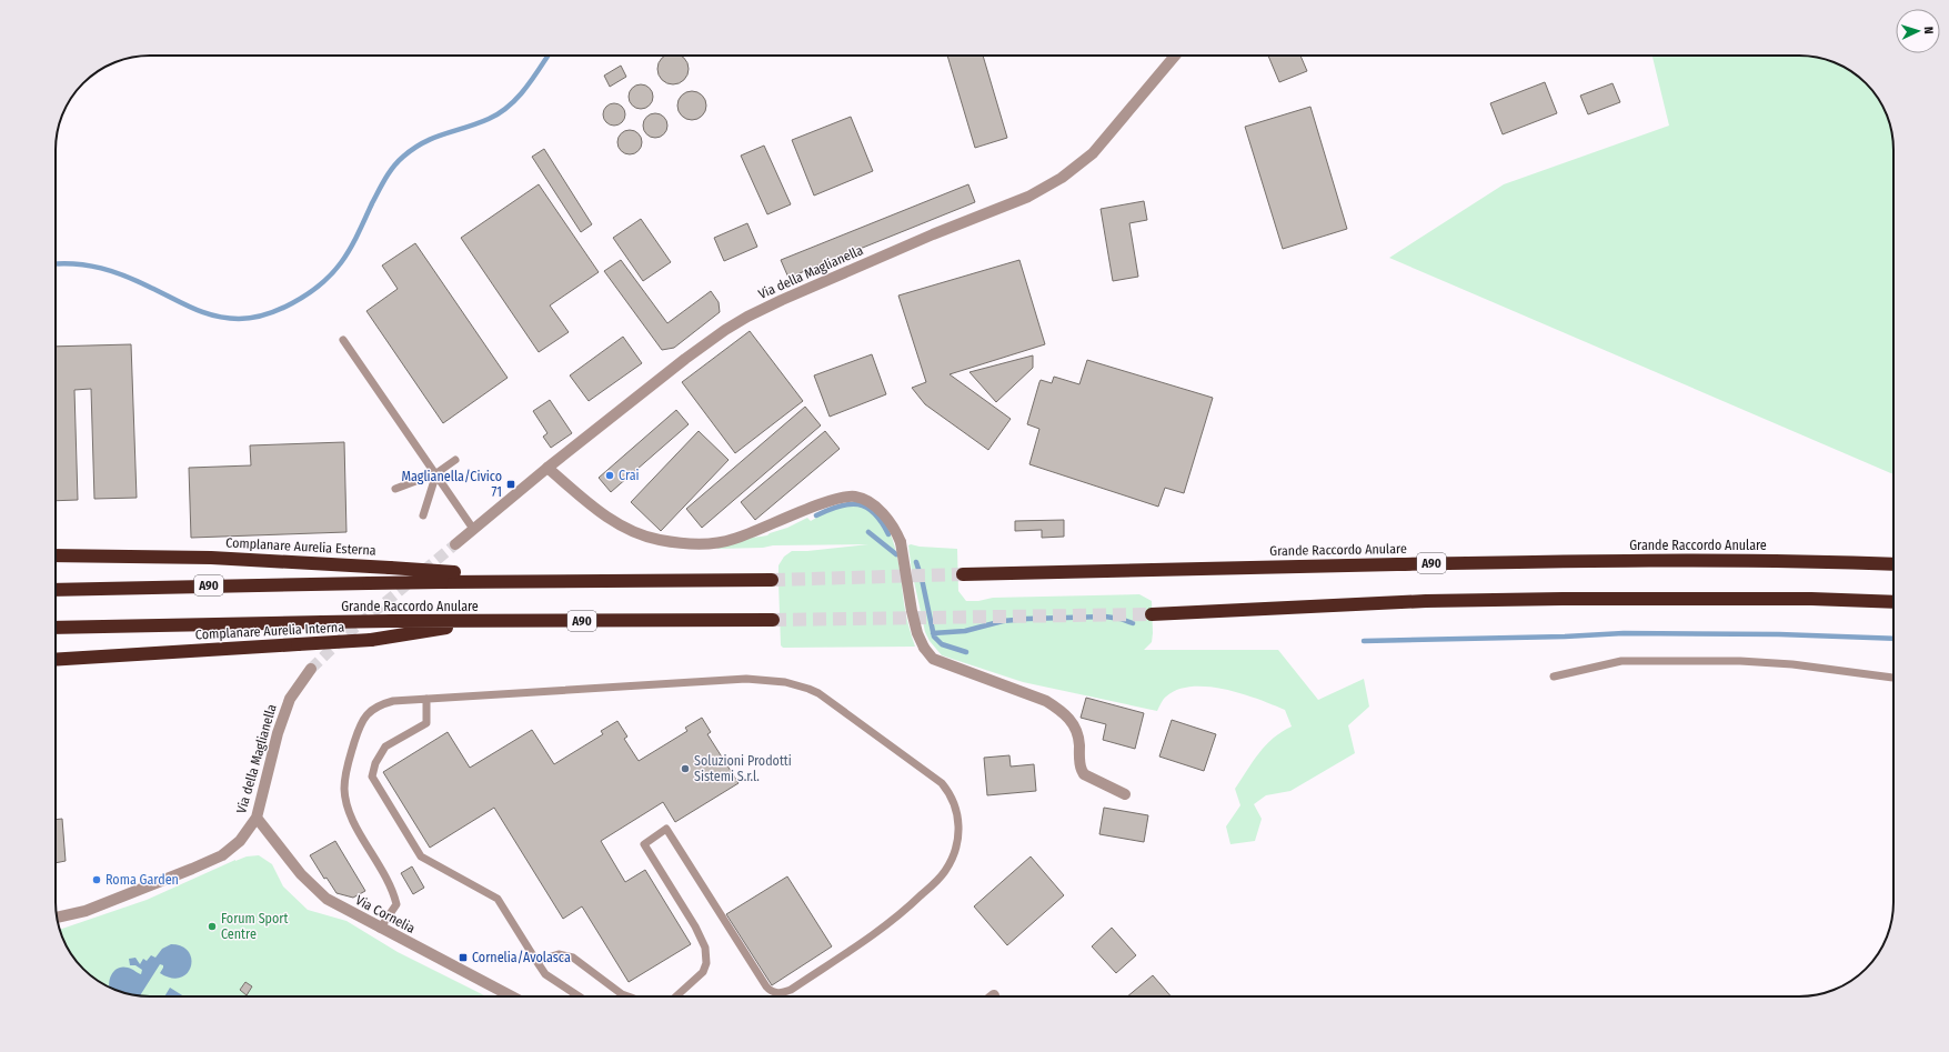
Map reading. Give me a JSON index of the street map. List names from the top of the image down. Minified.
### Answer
{"streets":{"highway":["Grande Raccordo Anulare","Complanare Aurelia Esterna","A90","Complanare Aurelia Interna"],"street":["Via della Maglianella","Via Cornelia"]},"crossings":[["Via della Maglianella","Via Cornelia"],["Grande Raccordo Anulare","Complanare Aurelia Esterna"],["Grande Raccordo Anulare","Complanare Aurelia Interna"]],"places":{"other":["Crai","Soluzioni Prodotti Sistemi S.r.l.","Roma Garden","Forum Sport Centre"],"transit":["Maglianella/Civico 71","Cornelia/Avolasca"]},"north":"right"}
